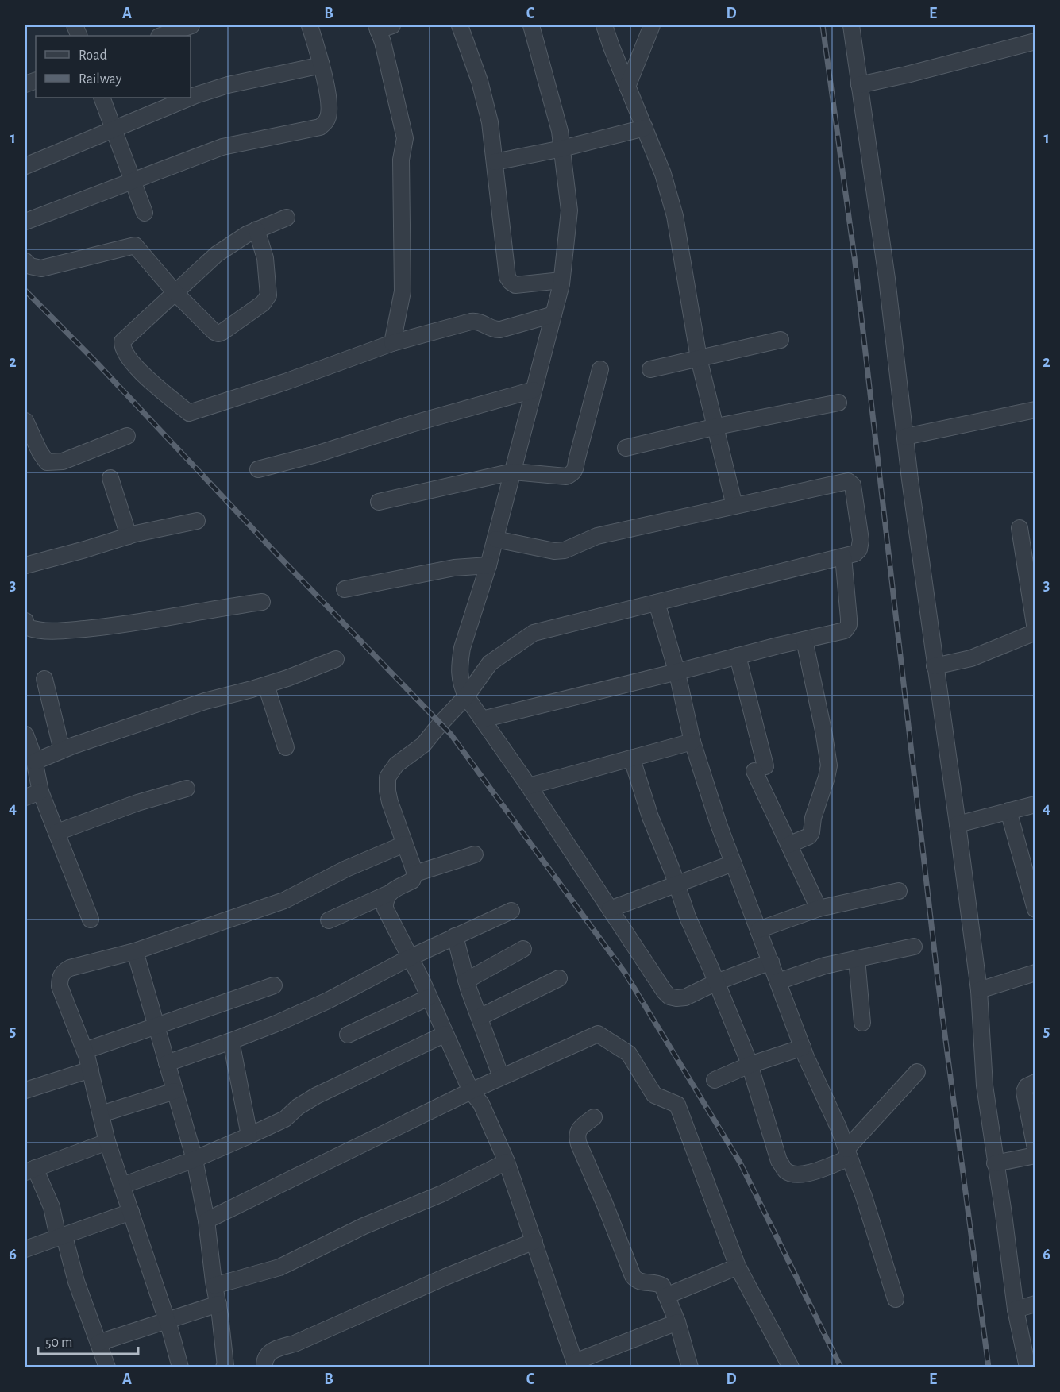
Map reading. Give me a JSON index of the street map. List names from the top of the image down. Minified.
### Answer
{"legend":["Road","Railway"],"scale_bar":"50 m","grid":{"columns":["A","B","C","D","E"],"rows":["1","2","3","4","5","6"]}}
